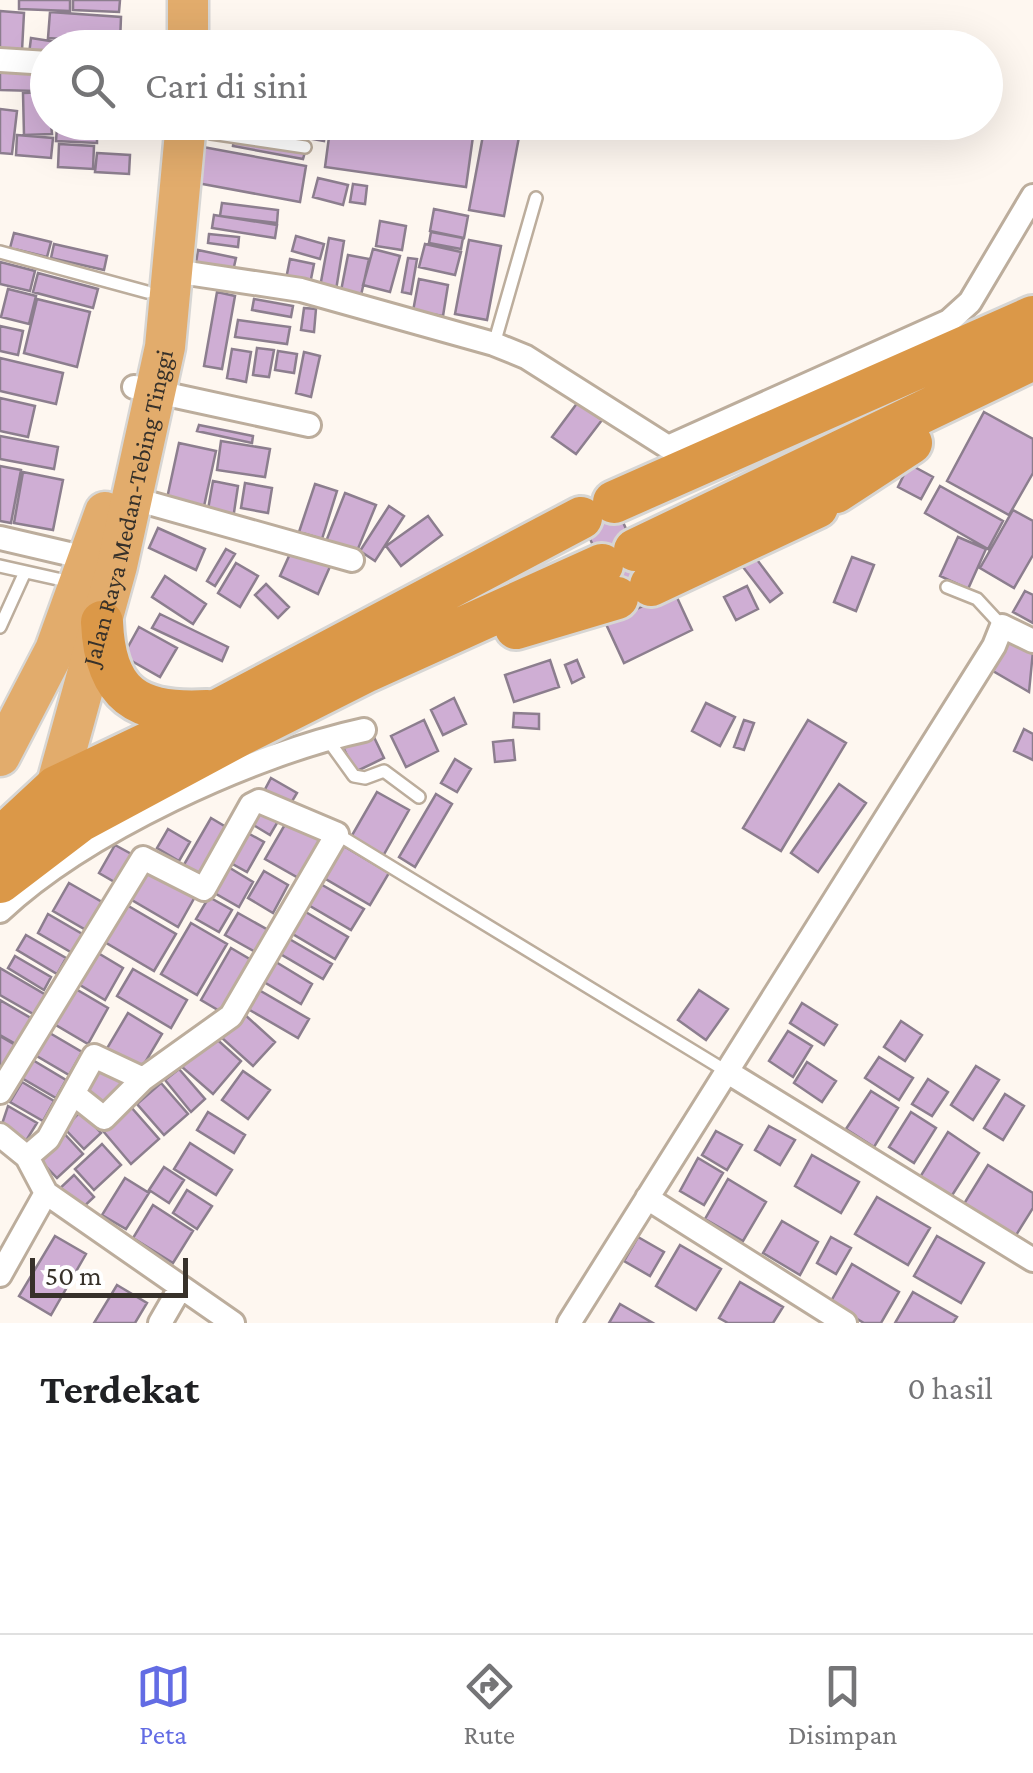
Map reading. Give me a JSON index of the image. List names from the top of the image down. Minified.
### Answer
{"streets":{"highway":["Jalan Raya Medan-Tebing Tinggi"]},"scale_bar":"50 m","page":{"search":"Cari di sini","scale":"50 m","heading":["Terdekat","0 hasil"],"nav":["Peta","Rute","Disimpan"]}}
